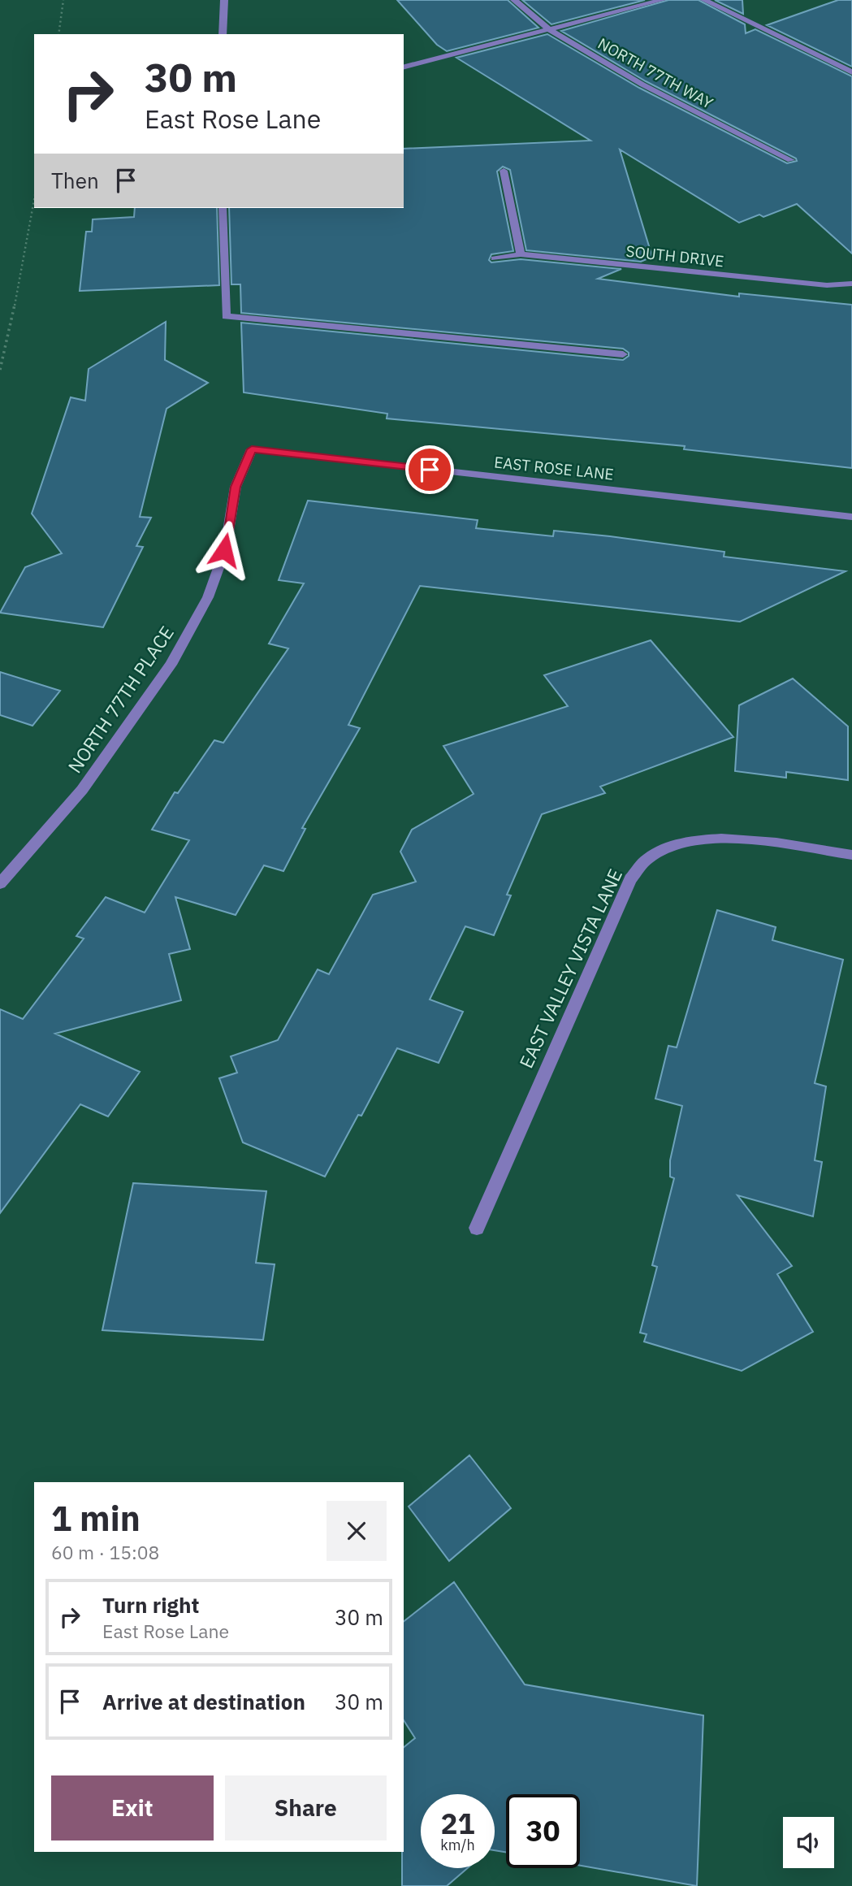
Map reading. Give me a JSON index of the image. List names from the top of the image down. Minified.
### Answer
{"streets":{"street":["NORTH 77TH WAY","SOUTH DRIVE","EAST ROSE LANE","NORTH 77TH PLACE","EAST VALLEY VISTA LANE"]},"crossings":[["EAST ROSE LANE","NORTH 77TH PLACE"]],"page":{"turn":["30 m","East Rose Lane"],"then":"Then","heading":["1 min","60 m · 15:08"],"list":[{"name":"Turn right","note":"East Rose Lane","value":"30 m"},{"name":"Arrive at destination","value":"30 m"}],"buttons":["Exit","Share"],"speed":"21 km/h","limit":"30"}}
